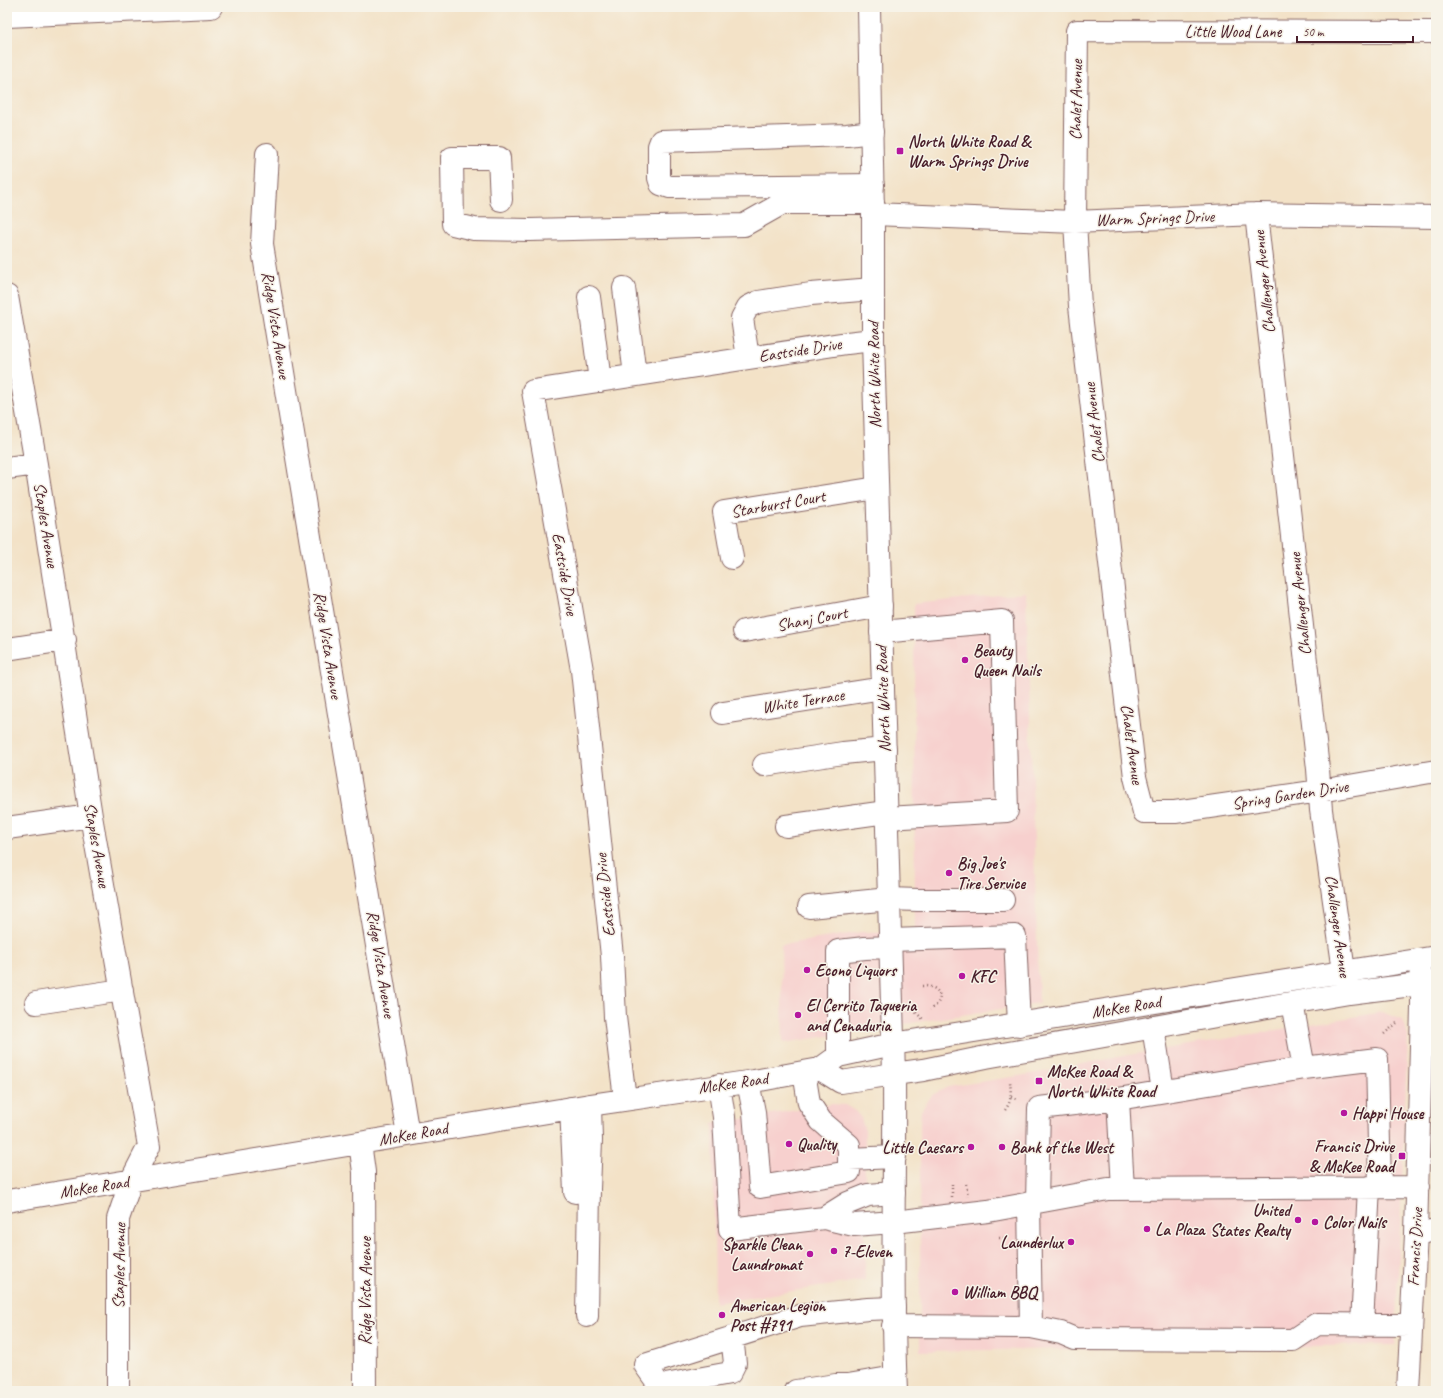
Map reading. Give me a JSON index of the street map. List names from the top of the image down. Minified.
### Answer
{"streets":{"street":["Little Wood Lane","Chalet Avenue","Warm Springs Drive","Challenger Avenue","Ridge Vista Avenue","Eastside Drive","North White Road","Starburst Court","Staples Avenue","Shanj Court","White Terrace","Spring Garden Drive","McKee Road","Francis Drive"]},"crossings":[["Little Wood Lane","Chalet Avenue"],["Chalet Avenue","Warm Springs Drive"],["Chalet Avenue","Spring Garden Drive"],["Warm Springs Drive","Challenger Avenue"],["Warm Springs Drive","North White Road"],["Challenger Avenue","Spring Garden Drive"],["Challenger Avenue","McKee Road"],["Ridge Vista Avenue","McKee Road"],["Eastside Drive","North White Road"],["Eastside Drive","McKee Road"],["North White Road","Starburst Court"],["North White Road","Shanj Court"],["North White Road","White Terrace"],["North White Road","McKee Road"],["Staples Avenue","McKee Road"],["McKee Road","Francis Drive"]],"places":{"transit":["North White Road & Warm Springs Drive","McKee Road & North White Road","Francis Drive & McKee Road"],"other":["Beauty Queen Nails","Big Joe's Tire Service","Econo Liquors","KFC","El Cerrito Taqueria and Cenaduria","Happi House","Quality","Little Caesars","Bank of the West","United States Realty","Color Nails","La Plaza","Launderlux","7-Eleven","Sparkle Clean Laundromat","William BBQ","American Legion Post #791"]},"scale_bar":"50 m"}
